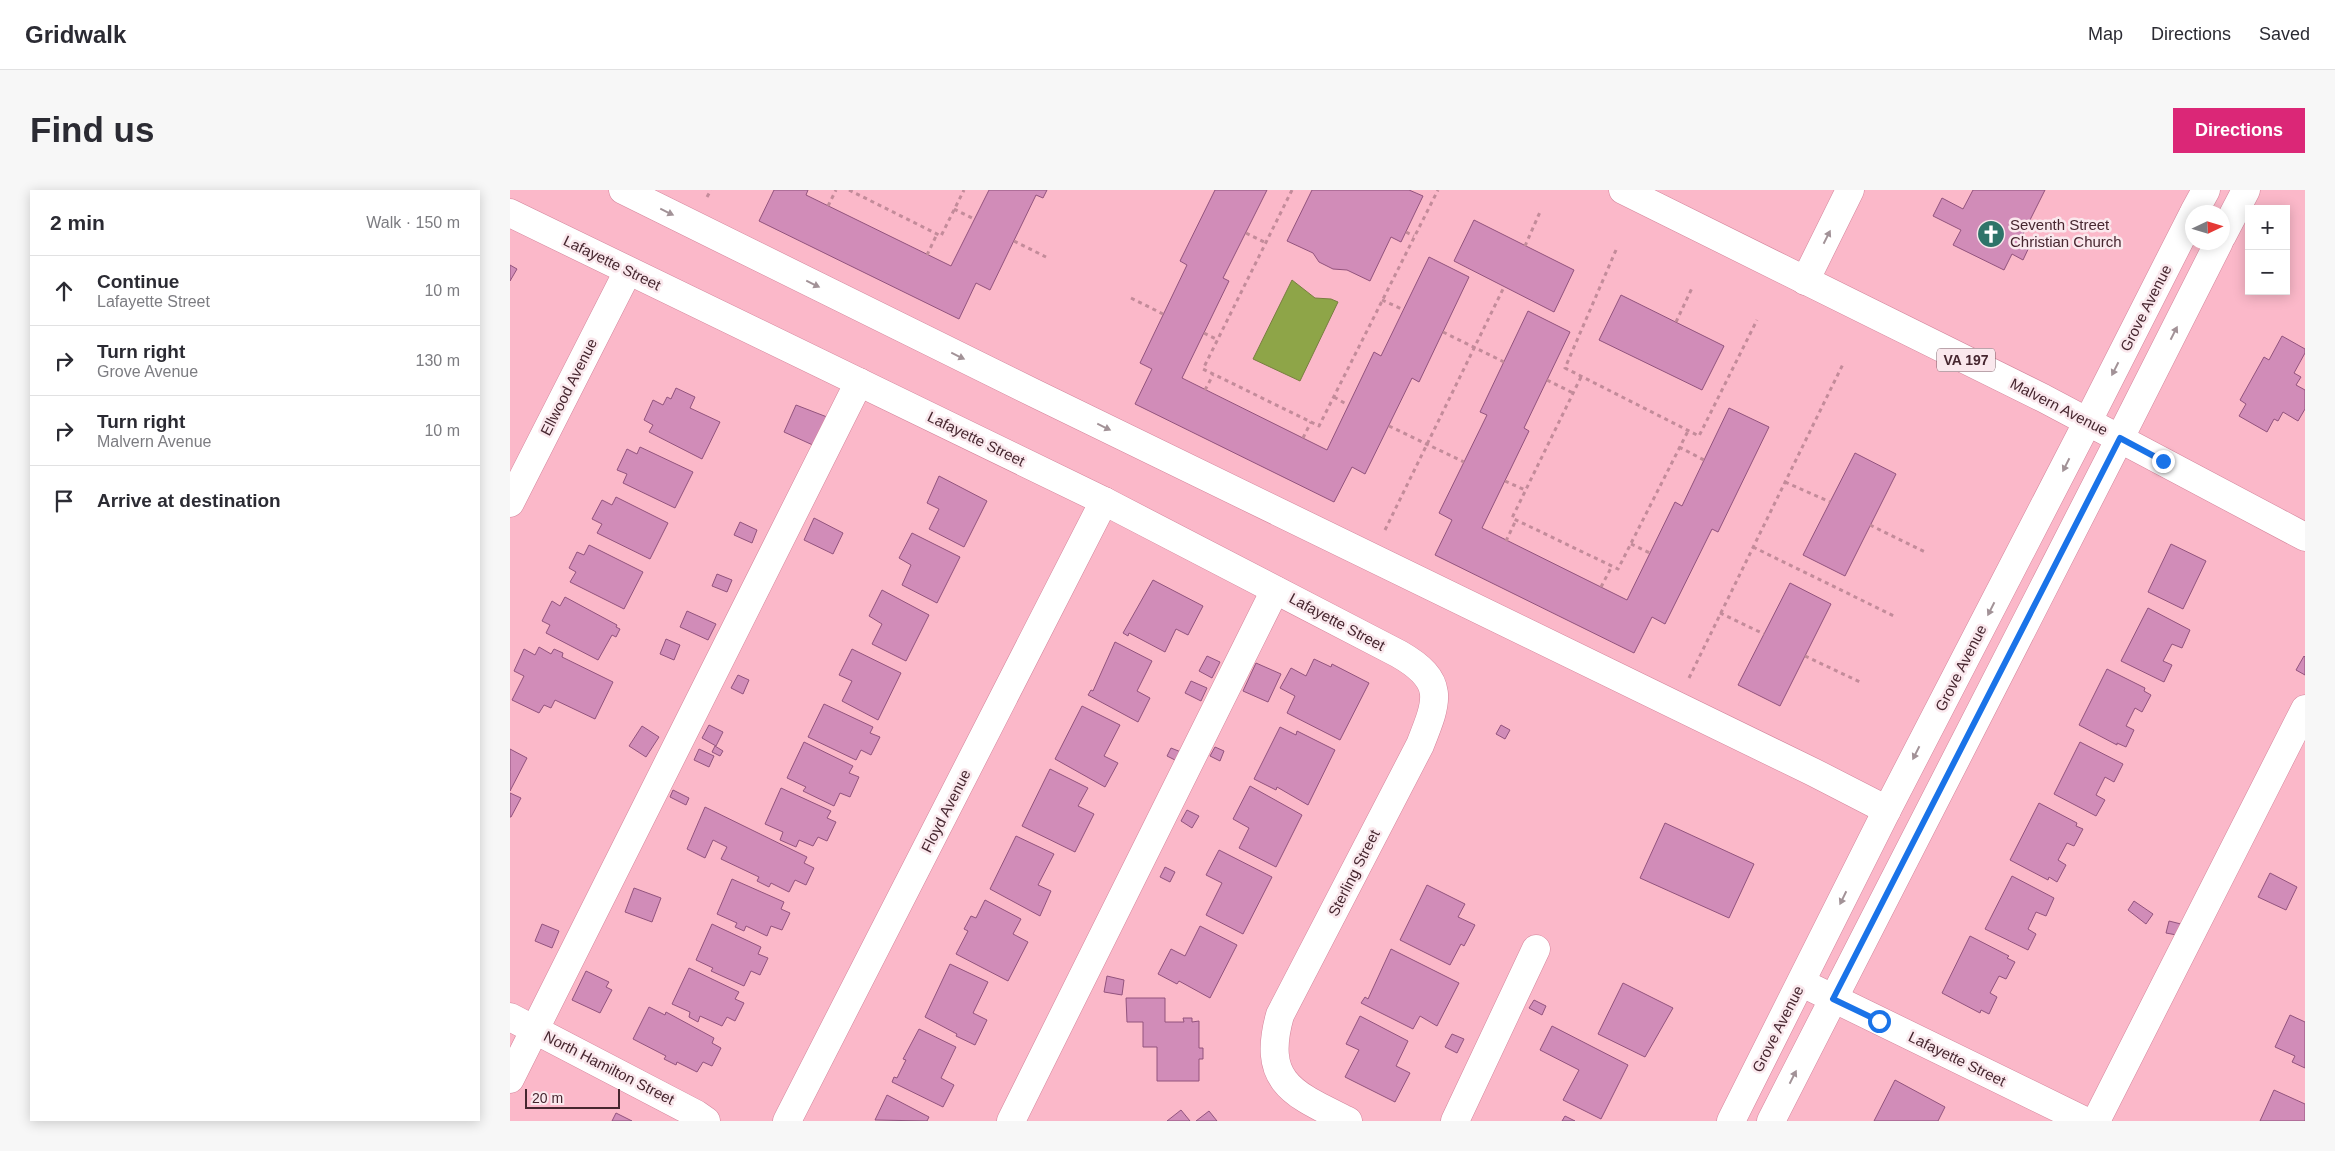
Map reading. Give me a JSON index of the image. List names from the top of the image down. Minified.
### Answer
{"streets":{"street":["Lafayette Street","Grove Avenue","VA 197","Ellwood Avenue","Malvern Avenue","Floyd Avenue","Sterling Street","North Hamilton Street"]},"crossings":[["Lafayette Street","Grove Avenue"],["Lafayette Street","Ellwood Avenue"],["Lafayette Street","Floyd Avenue"],["Lafayette Street","Sterling Street"],["Grove Avenue","Malvern Avenue"]],"places":{"church":["Seventh Street Christian Church"]},"scale_bar":"20 m","north":"right","page":{"header":"Gridwalk","nav":["Map","Directions","Saved"],"buttons":"Directions","title":"Find us","heading":["2 min","Walk · 150 m"],"map_buttons":["+","−"],"list":[["Continue","Lafayette Street","10 m"],["Turn right","Grove Avenue","130 m"],["Turn right","Malvern Avenue","10 m"],"Arrive at destination"],"scale":"20 m"}}
